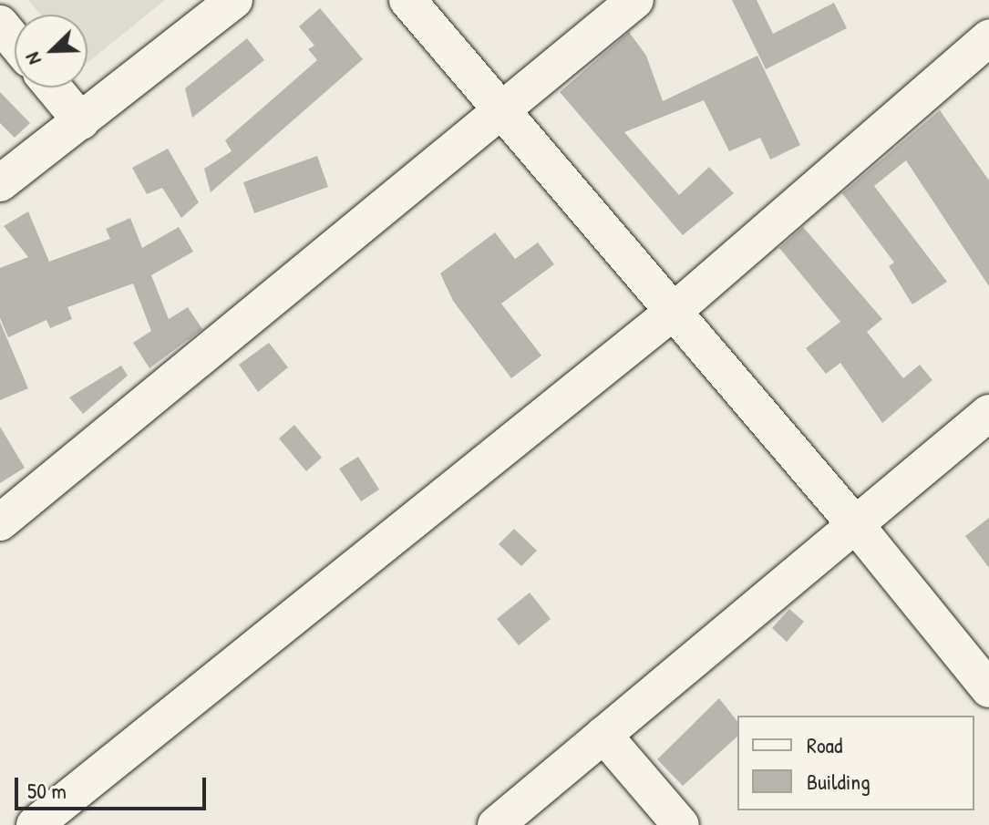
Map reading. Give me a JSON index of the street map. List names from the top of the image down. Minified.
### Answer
{"legend":["Road","Building"],"scale_bar":"50 m","north":"bottom left"}
